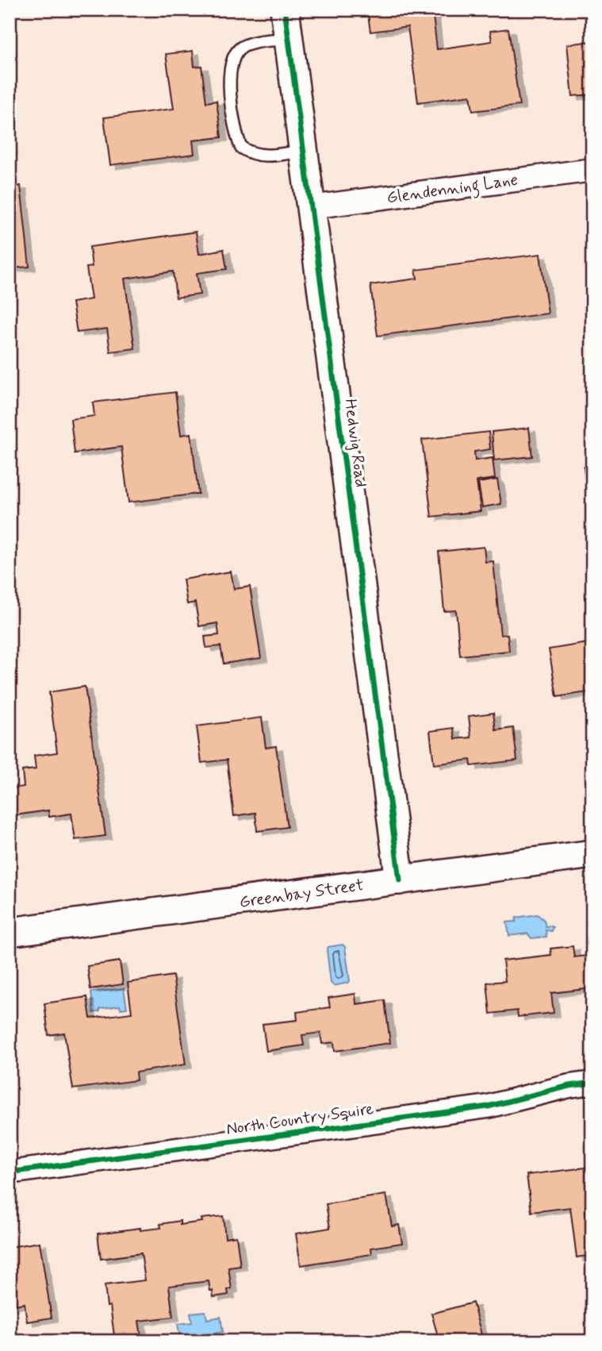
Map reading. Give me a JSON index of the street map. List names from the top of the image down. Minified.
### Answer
{"streets":{"street":["Glendenning Lane","Hedwig Road","Greenbay Street","North Country Squire"]},"crossings":[["Glendenning Lane","Hedwig Road"],["Hedwig Road","Greenbay Street"]]}
